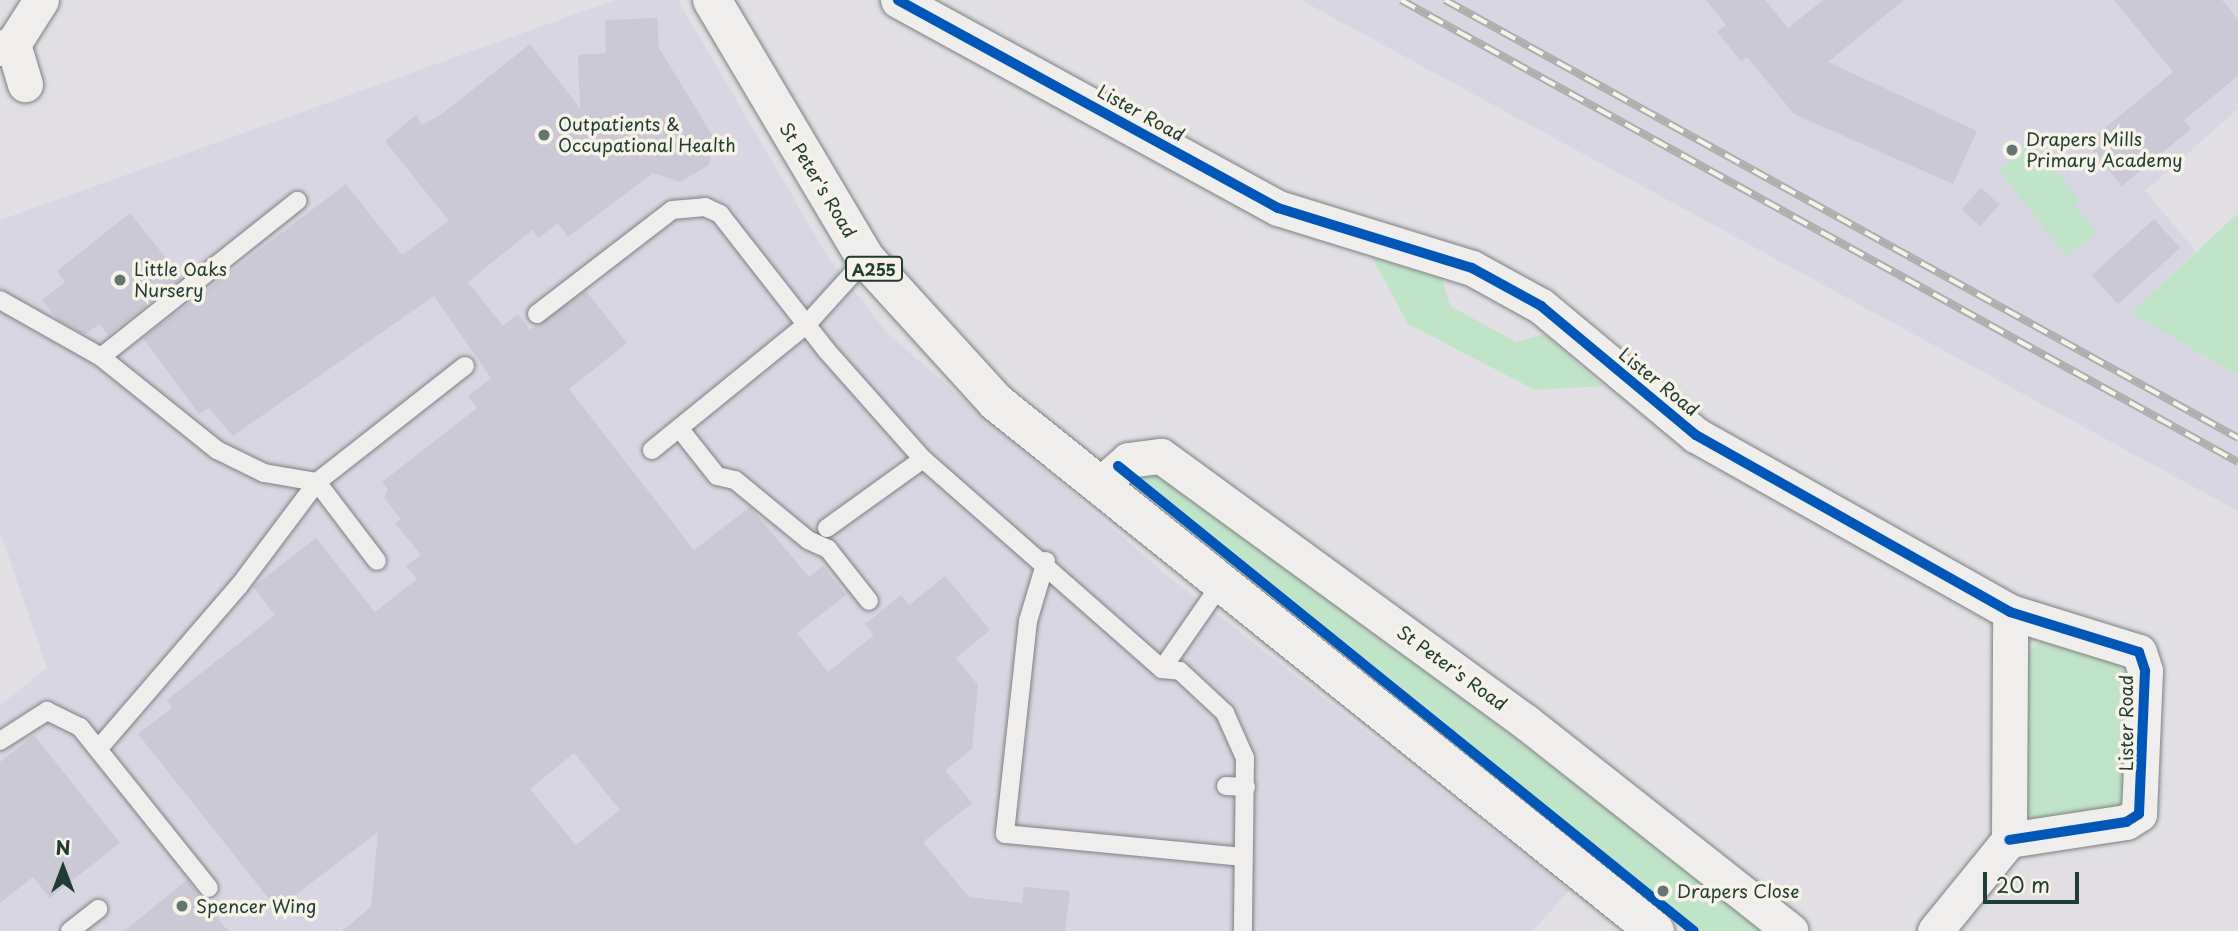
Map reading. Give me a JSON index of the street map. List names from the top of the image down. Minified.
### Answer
{"streets":{"main road":["St Peter's Road","A255"],"street":["Lister Road"]},"places":["Outpatients & Occupational Health","Drapers Mills Primary Academy","Little Oaks Nursery","Drapers Close","Spencer Wing"],"scale_bar":"20 m","north":"top"}
